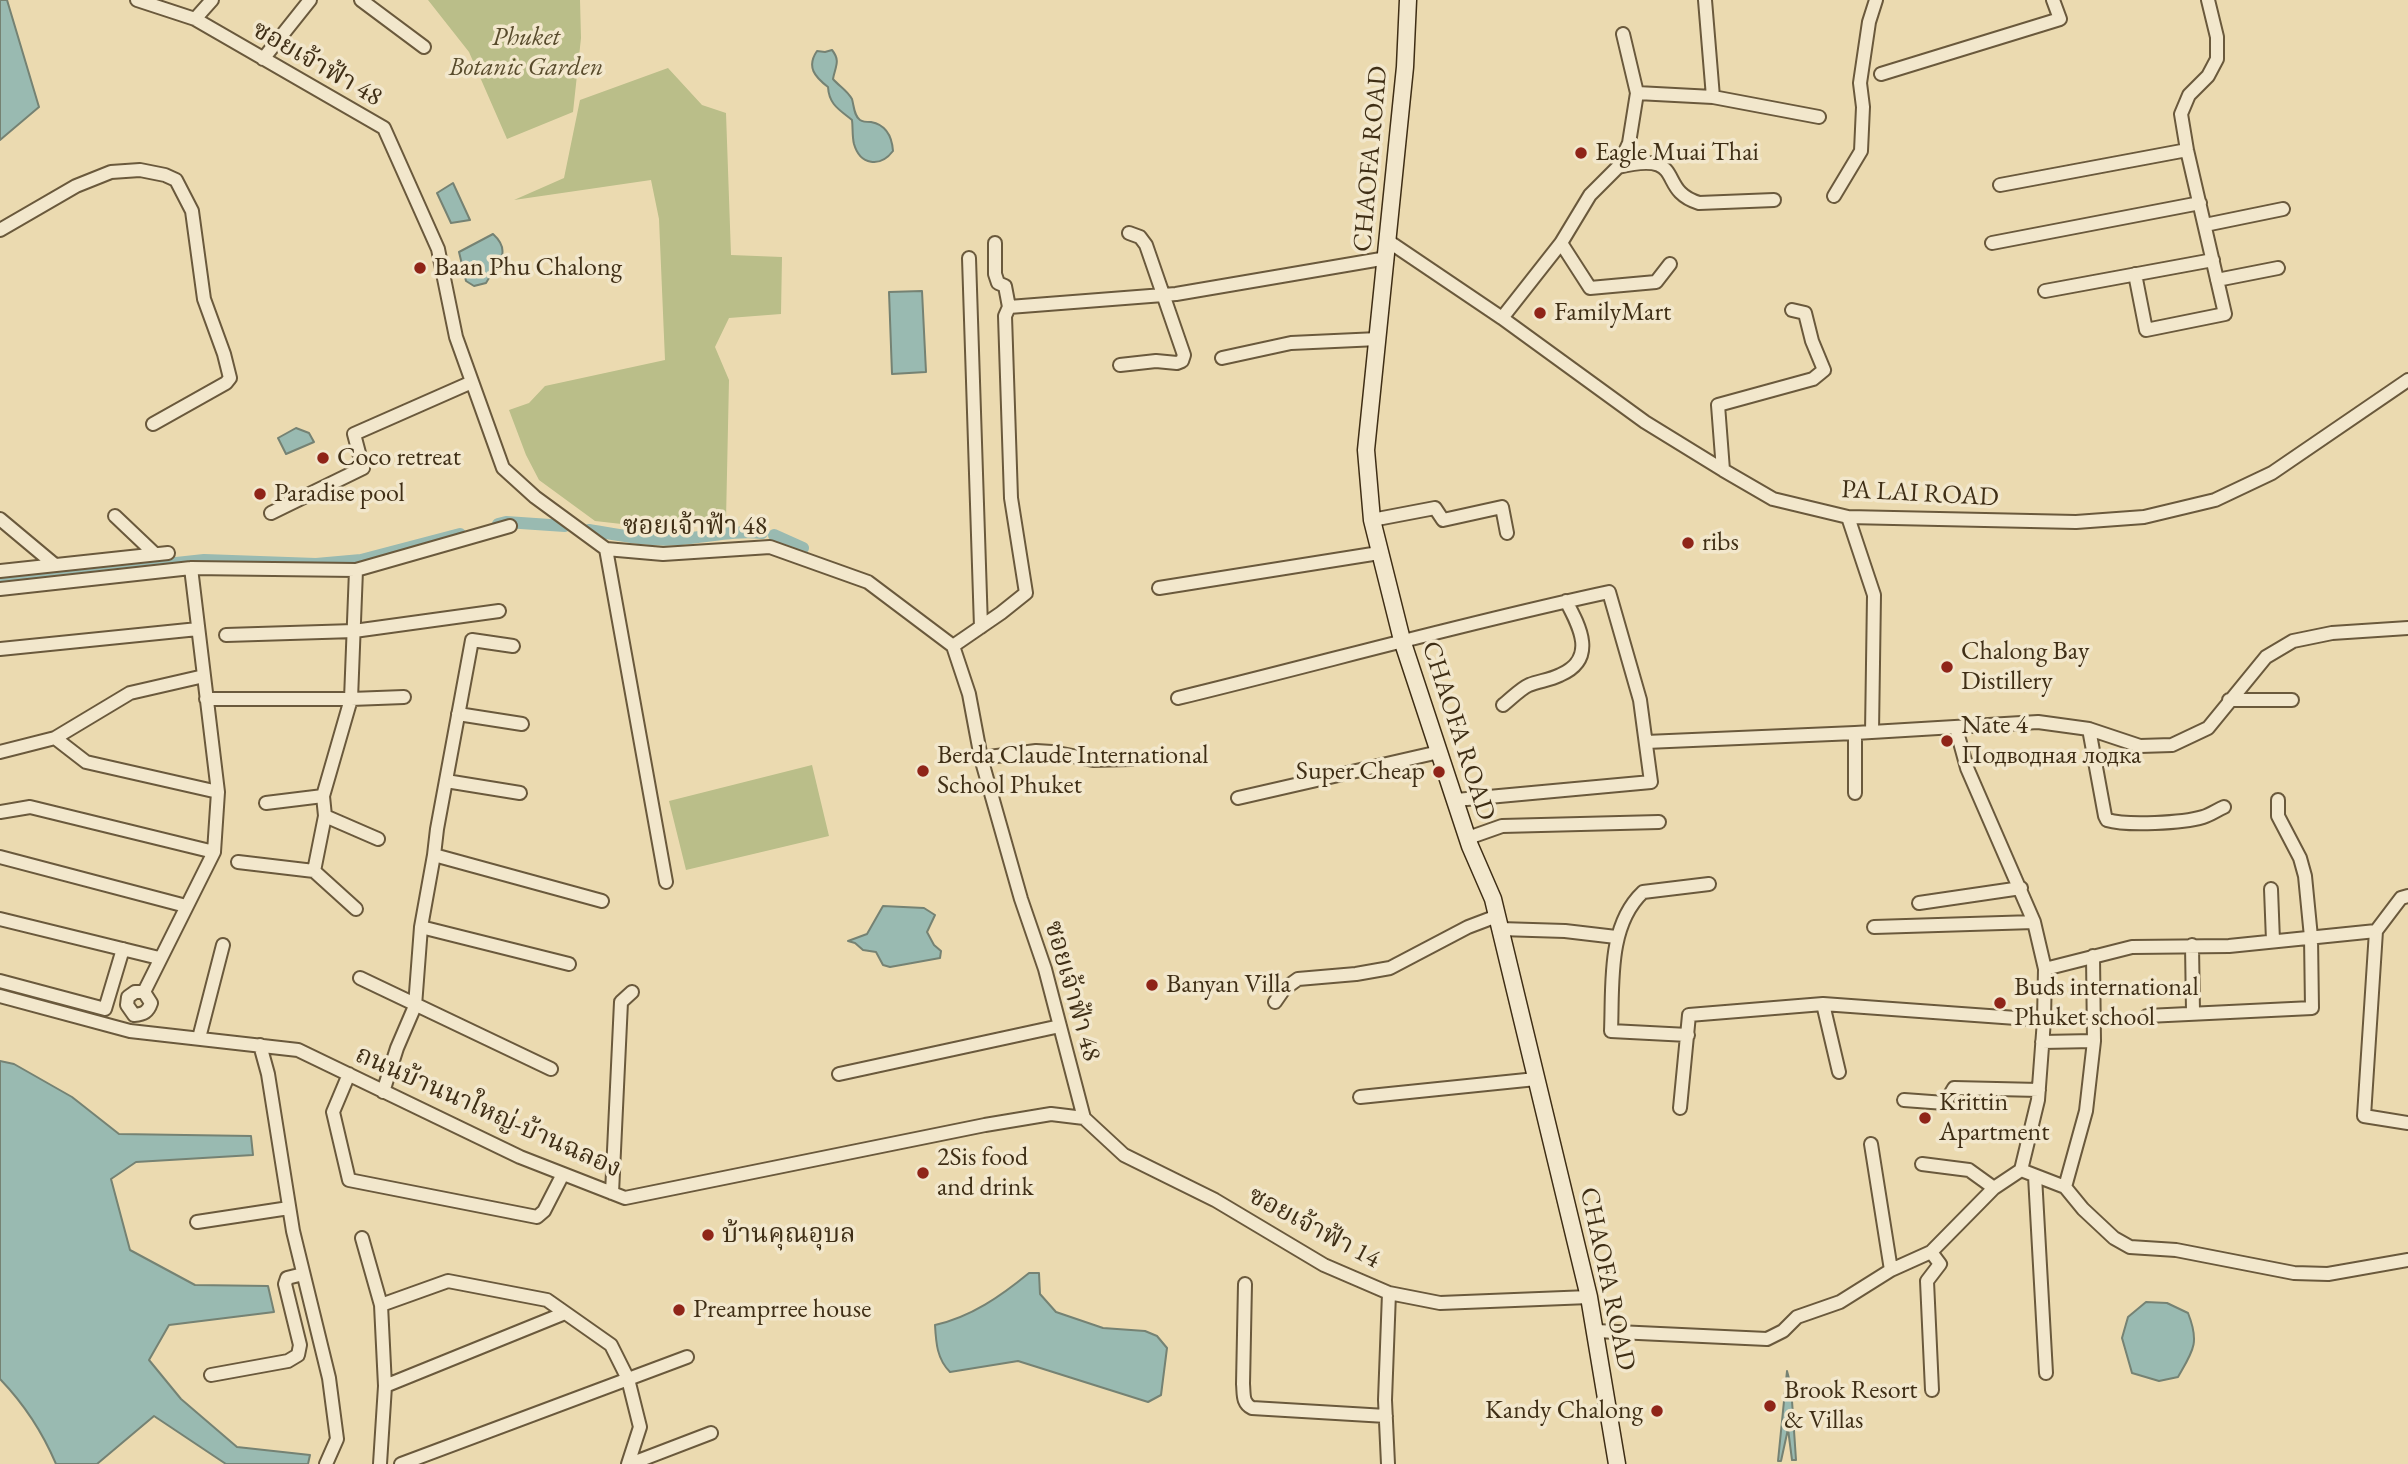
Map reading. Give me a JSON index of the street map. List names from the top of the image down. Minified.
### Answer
{"streets":{"main road":["CHAOFA ROAD"],"street":["ซอยเจ้าฟ้า 48","PA LAI ROAD","ถนนบ้านนาใหญ่-บ้านฉลอง","ซอยเจ้าฟ้า 14"]},"crossings":[["ซอยเจ้าฟ้า 48","ถนนบ้านนาใหญ่-บ้านฉลอง"],["ซอยเจ้าฟ้า 48","ซอยเจ้าฟ้า 14"],["CHAOFA ROAD","PA LAI ROAD"],["CHAOFA ROAD","ซอยเจ้าฟ้า 14"],["ถนนบ้านนาใหญ่-บ้านฉลอง","ซอยเจ้าฟ้า 14"]],"parks":["Phuket Botanic Garden"],"places":["Eagle Muai Thai","Baan Phu Chalong","FamilyMart","Coco retreat","Paradise pool","ribs","Chalong Bay Distillery","Nate 4 Подводная лодка","Berda Claude International School Phuket","Super Cheap","Banyan Villa","Buds international Phuket school","Krittin Apartment","2Sis food and drink","บ้านคุณอุบล","Preamprree house","Brook Resort & Villas","Kandy Chalong"]}
